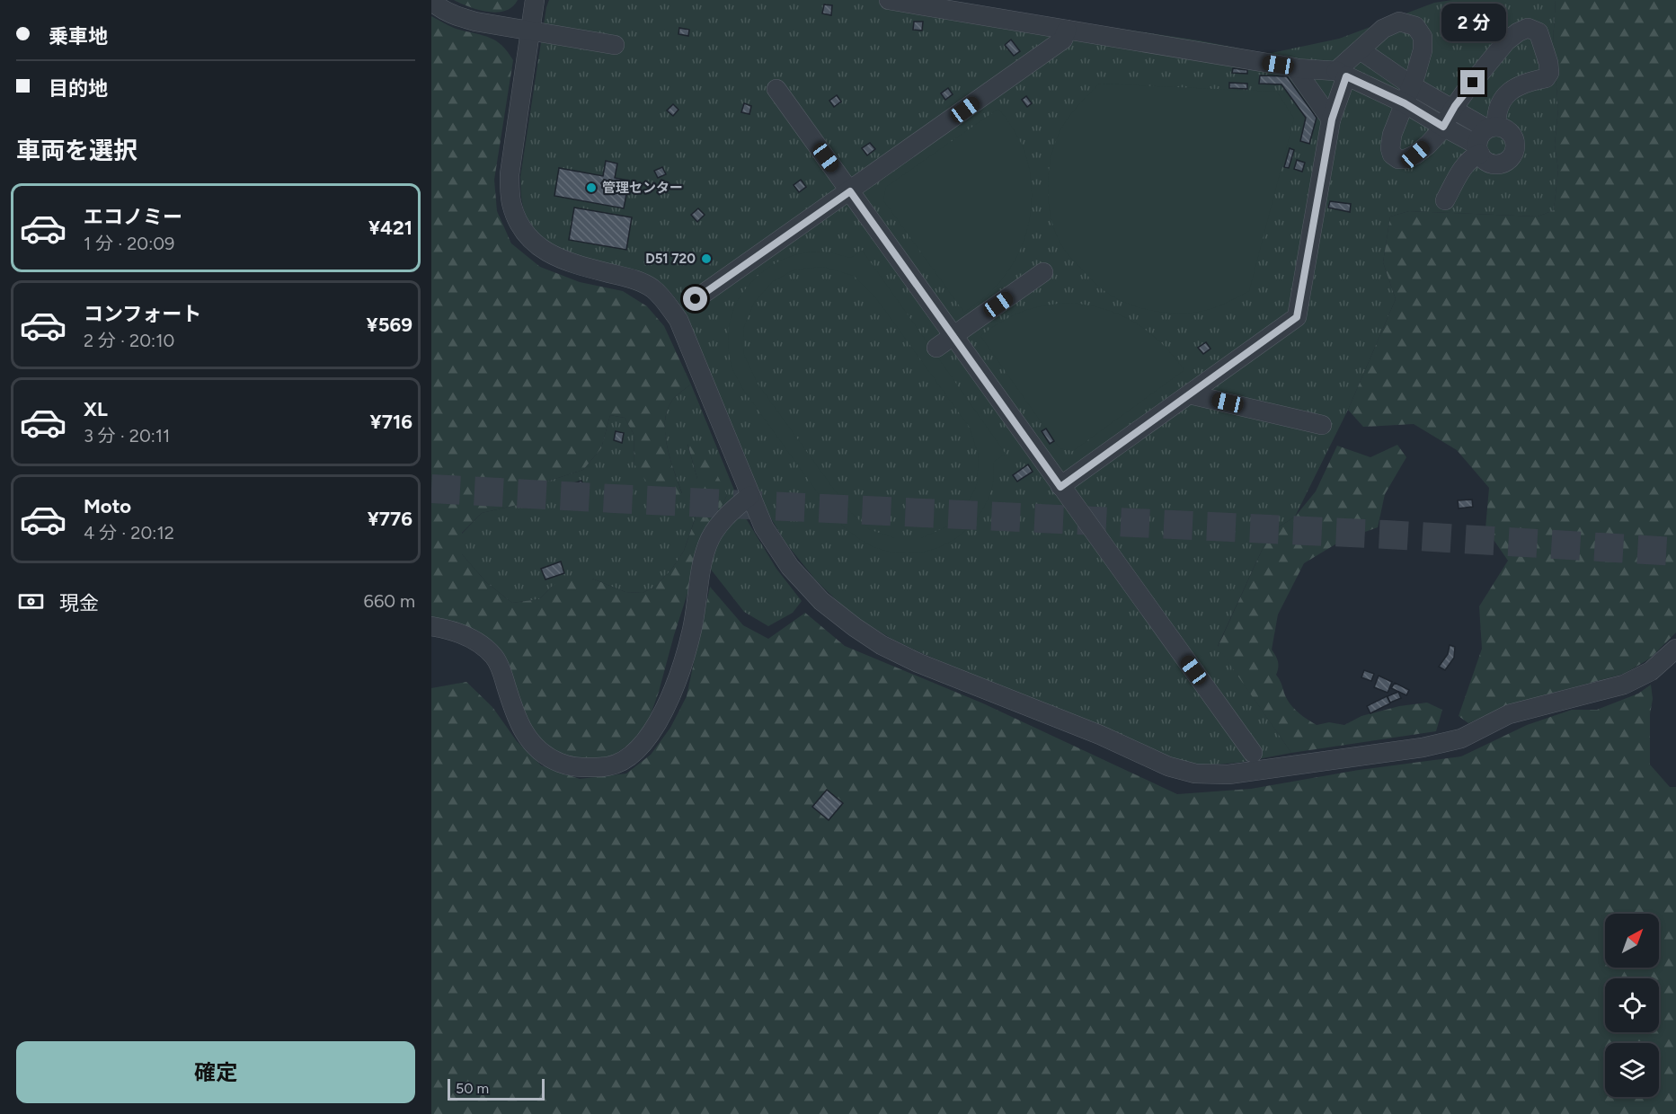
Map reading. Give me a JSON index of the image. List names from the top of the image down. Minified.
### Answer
{"places":["管理センター","D51 720"],"scale_bar":"50 m","north":"top right","page":{"banner":["乗車地","目的地"],"bubble":"2 分","heading":"車両を選択","list":[{"name":"エコノミー","note":"1 分 · 20:09","value":"¥421"},{"name":"コンフォート","note":"2 分 · 20:10","value":"¥569"},{"name":"XL","note":"3 分 · 20:11","value":"¥716"},{"name":"Moto","note":"4 分 · 20:12","value":"¥776"}],"pay":["現金","660 m"],"buttons":"確定","scale":"50 m"}}
